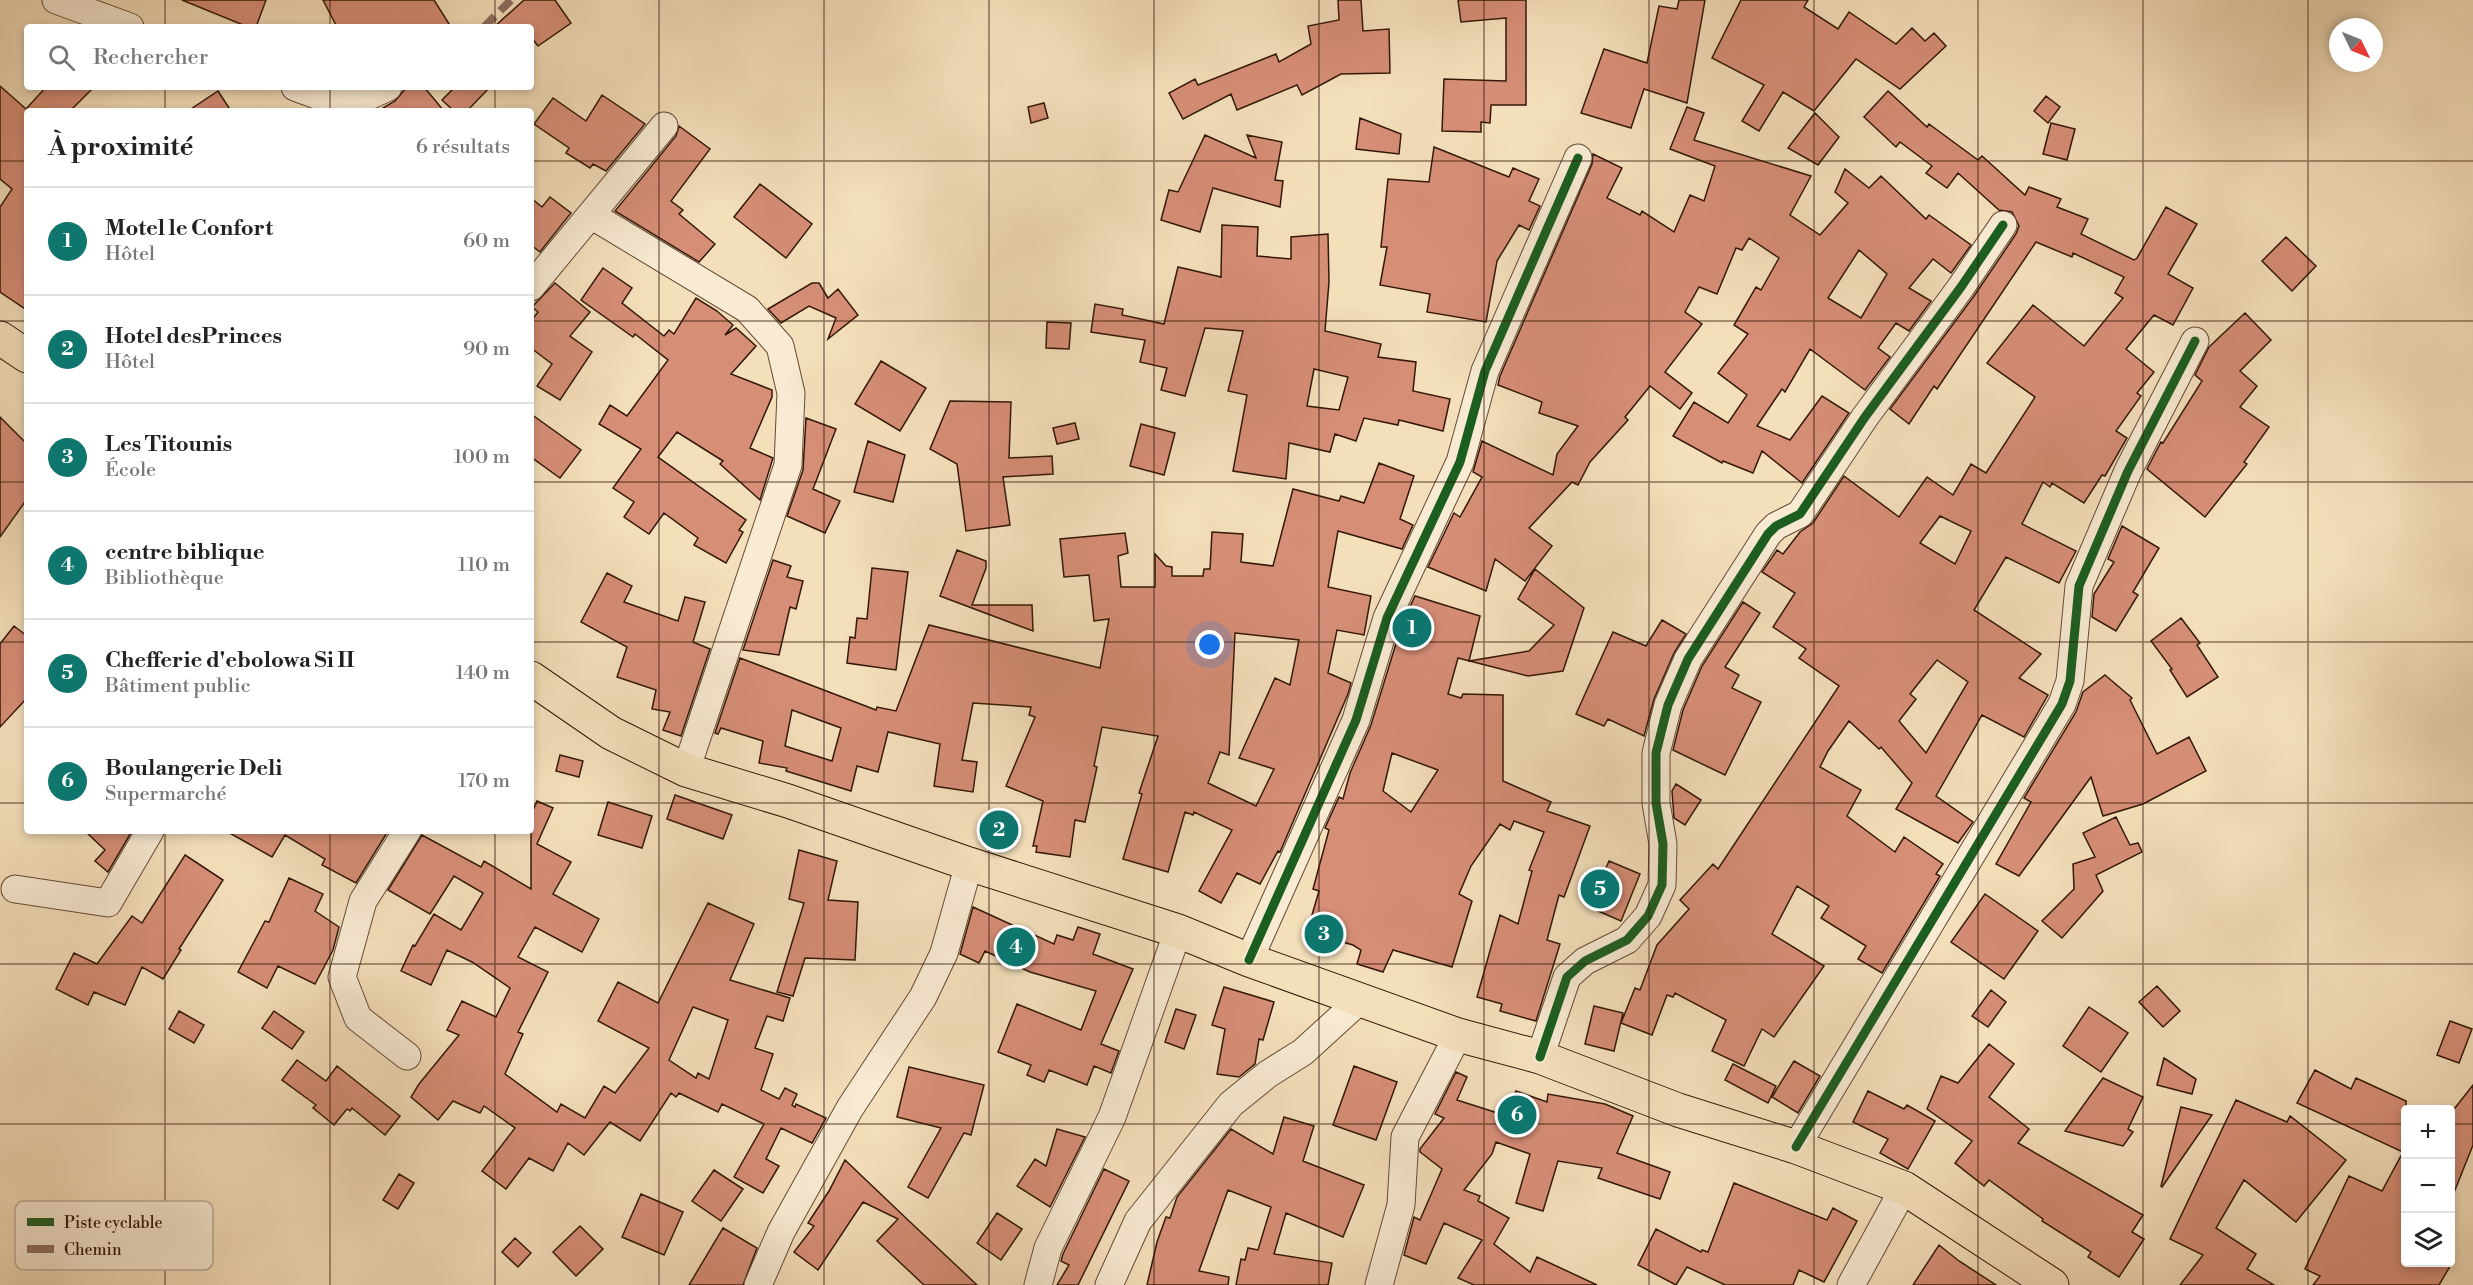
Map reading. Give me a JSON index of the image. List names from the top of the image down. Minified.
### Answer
{"legend":["Piste cyclable","Chemin"],"north":"bottom right","page":{"search":"Rechercher","heading":["À proximité","6 résultats"],"list":[{"mark":"1","name":"Motel le Confort","note":"Hôtel","value":"60 m"},{"mark":"2","name":"Hotel desPrinces","note":"Hôtel","value":"90 m"},{"mark":"3","name":"Les Titounis","note":"École","value":"100 m"},{"mark":"4","name":"centre biblique","note":"Bibliothèque","value":"110 m"},{"mark":"5","name":"Chefferie d'ebolowa Si II","note":"Bâtiment public","value":"140 m"},{"mark":"6","name":"Boulangerie Deli","note":"Supermarché","value":"170 m"}],"pins":["1","2","5","3","4","6"],"map_buttons":["+","−"]}}
